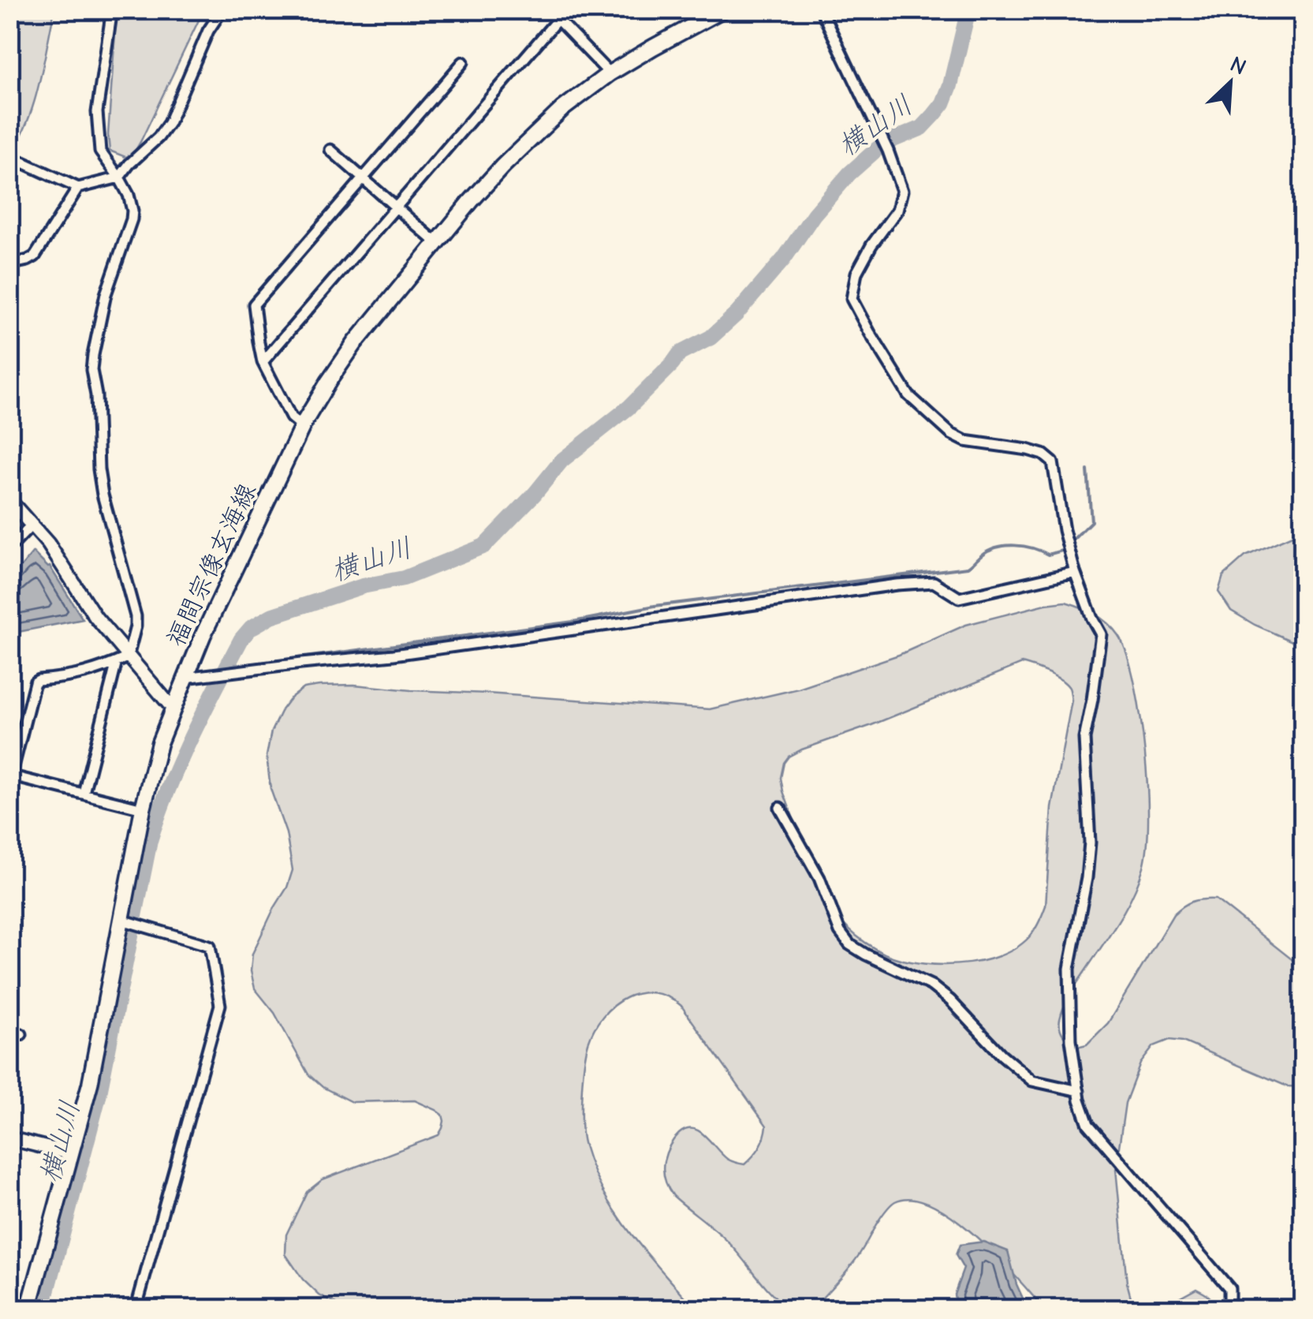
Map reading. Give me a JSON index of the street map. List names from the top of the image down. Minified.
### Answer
{"streets":{"main road":["福間宗像玄海線"]},"water":["横山川"],"north":"top right"}
